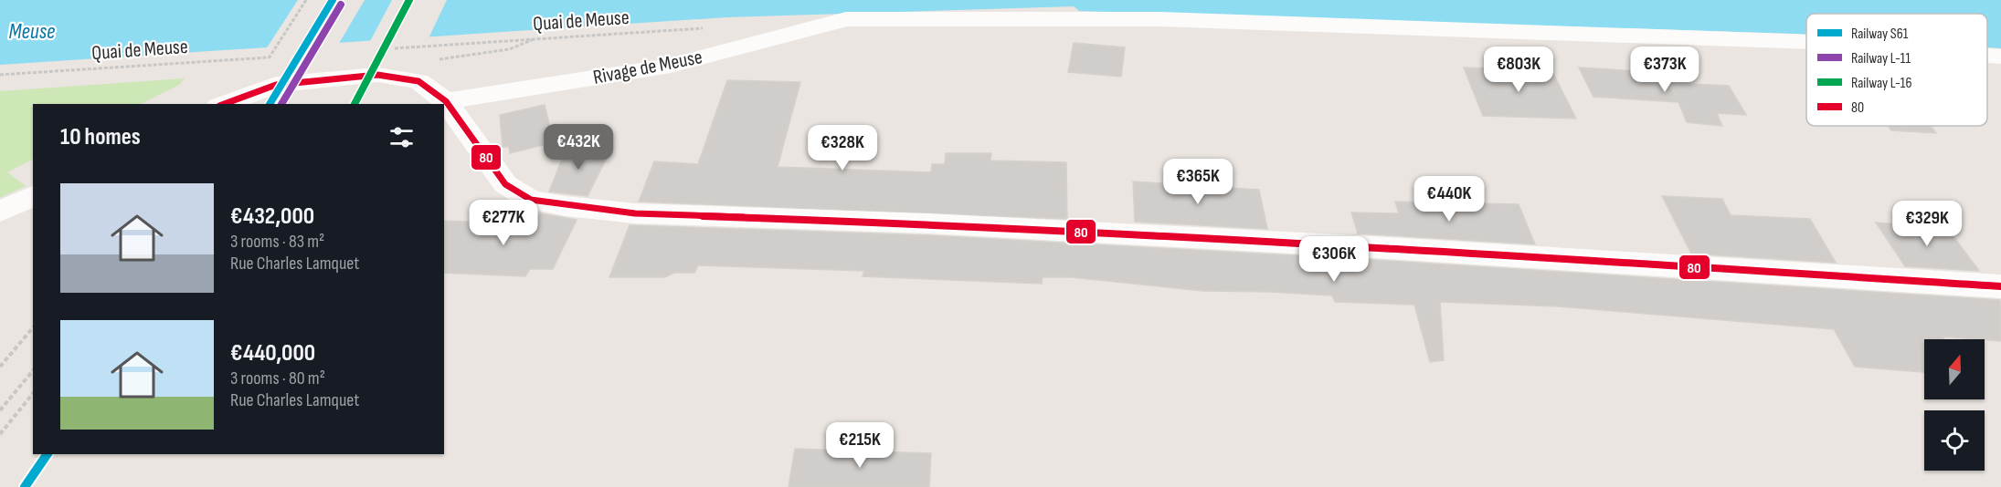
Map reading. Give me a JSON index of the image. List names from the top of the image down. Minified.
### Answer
{"streets":{"street":["Rivage de Meuse"],"path":["Quai de Meuse"]},"water":["Meuse"],"lines":["rail line S61","rail line L-16","rail line L-11","transit line 80"],"legend":["Railway S61","Railway L-11","Railway L-16","80"],"north":"top","page":{"price":["€803K","€373K","€432K","€328K","€365K","€440K","€277K","€329K","€306K","€215K"],"heading":"10 homes","list":[{"name":"€432,000","note":"3 rooms · 83 m² · Rue Charles Lamquet"},{"name":"€440,000","note":"3 rooms · 80 m² · Rue Charles Lamquet"}]}}
